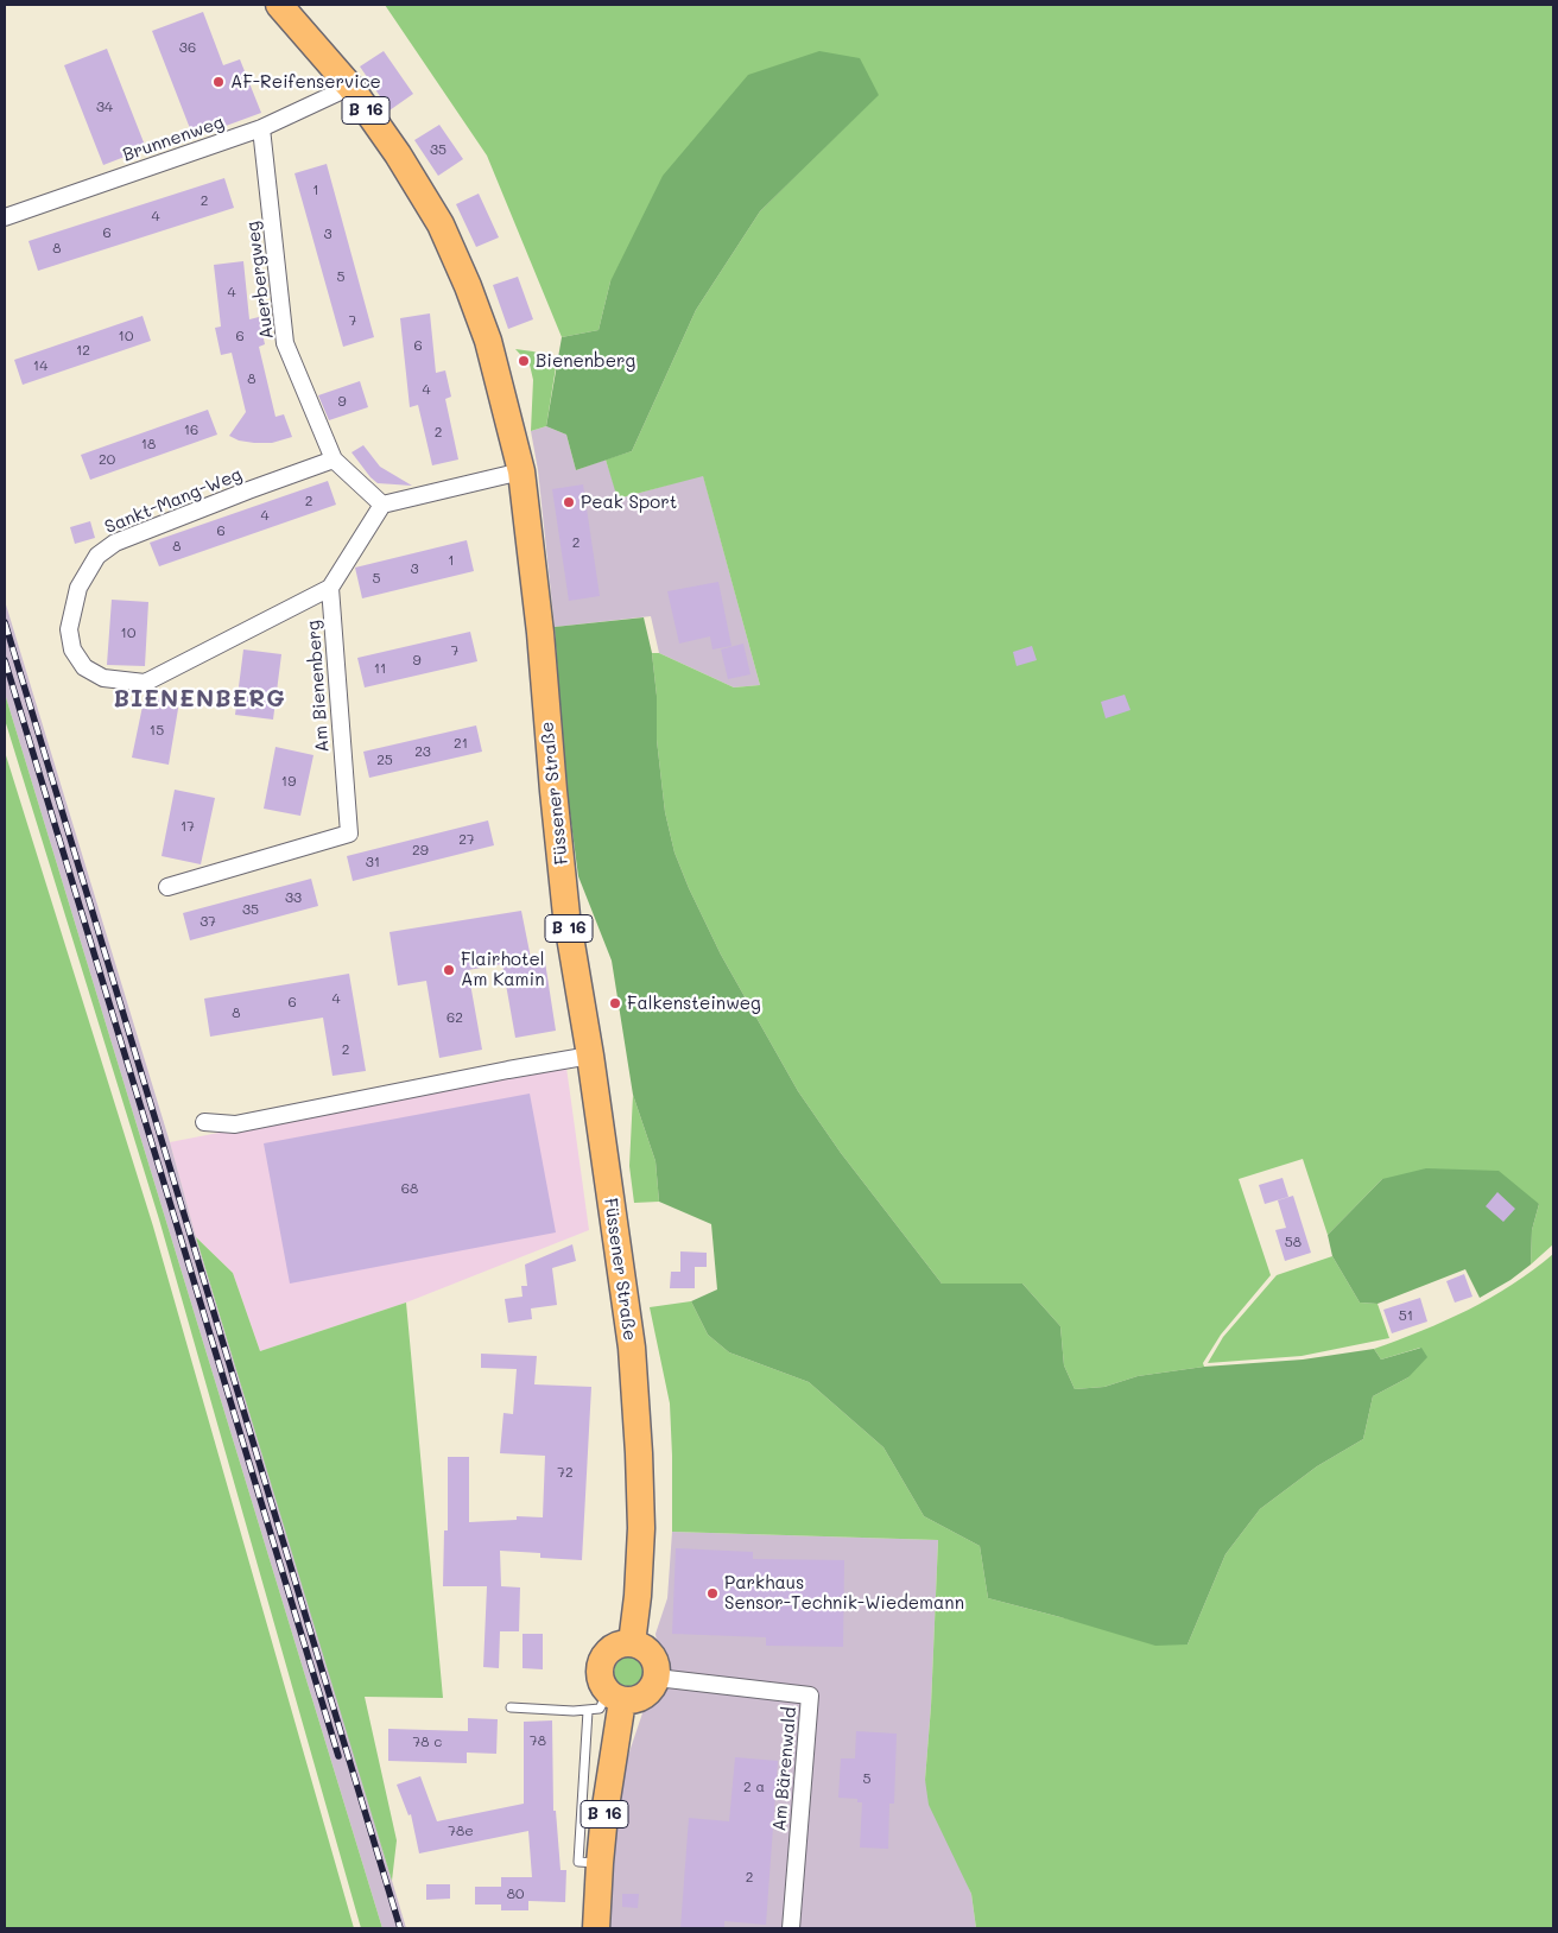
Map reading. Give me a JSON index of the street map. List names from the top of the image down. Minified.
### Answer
{"streets":{"main road":["B 16","Füssener Straße"],"street":["Brunnenweg","Auerbergweg","Sankt-Mang-Weg","Am Bienenberg","Am Bärenwald"]},"crossings":[["B 16","Füssener Straße"],["B 16","Am Bärenwald"],["Brunnenweg","Auerbergweg"],["Brunnenweg","Füssener Straße"],["Auerbergweg","Sankt-Mang-Weg"],["Sankt-Mang-Weg","Am Bienenberg"],["Füssener Straße","Am Bärenwald"]],"districts":["BIENENBERG"],"places":["AF-Reifenservice","Bienenberg","Peak Sport","Flairhotel Am Kamin","Falkensteinweg","Parkhaus Sensor-Technik-Wiedemann"],"house_numbers":["36","34","35","1","2","4","6","3","8","5","4","7","10","6","6","12","14","8","4","9","16","2","18","20","2","4","6","2","8","1","3","5","10","7","9","11","15","21","23","25","19","17","27","29","31","33","35","37","4","6","8","62","2","68","58","51","72","78","78 c","5","2 a","78e","2","80"]}
